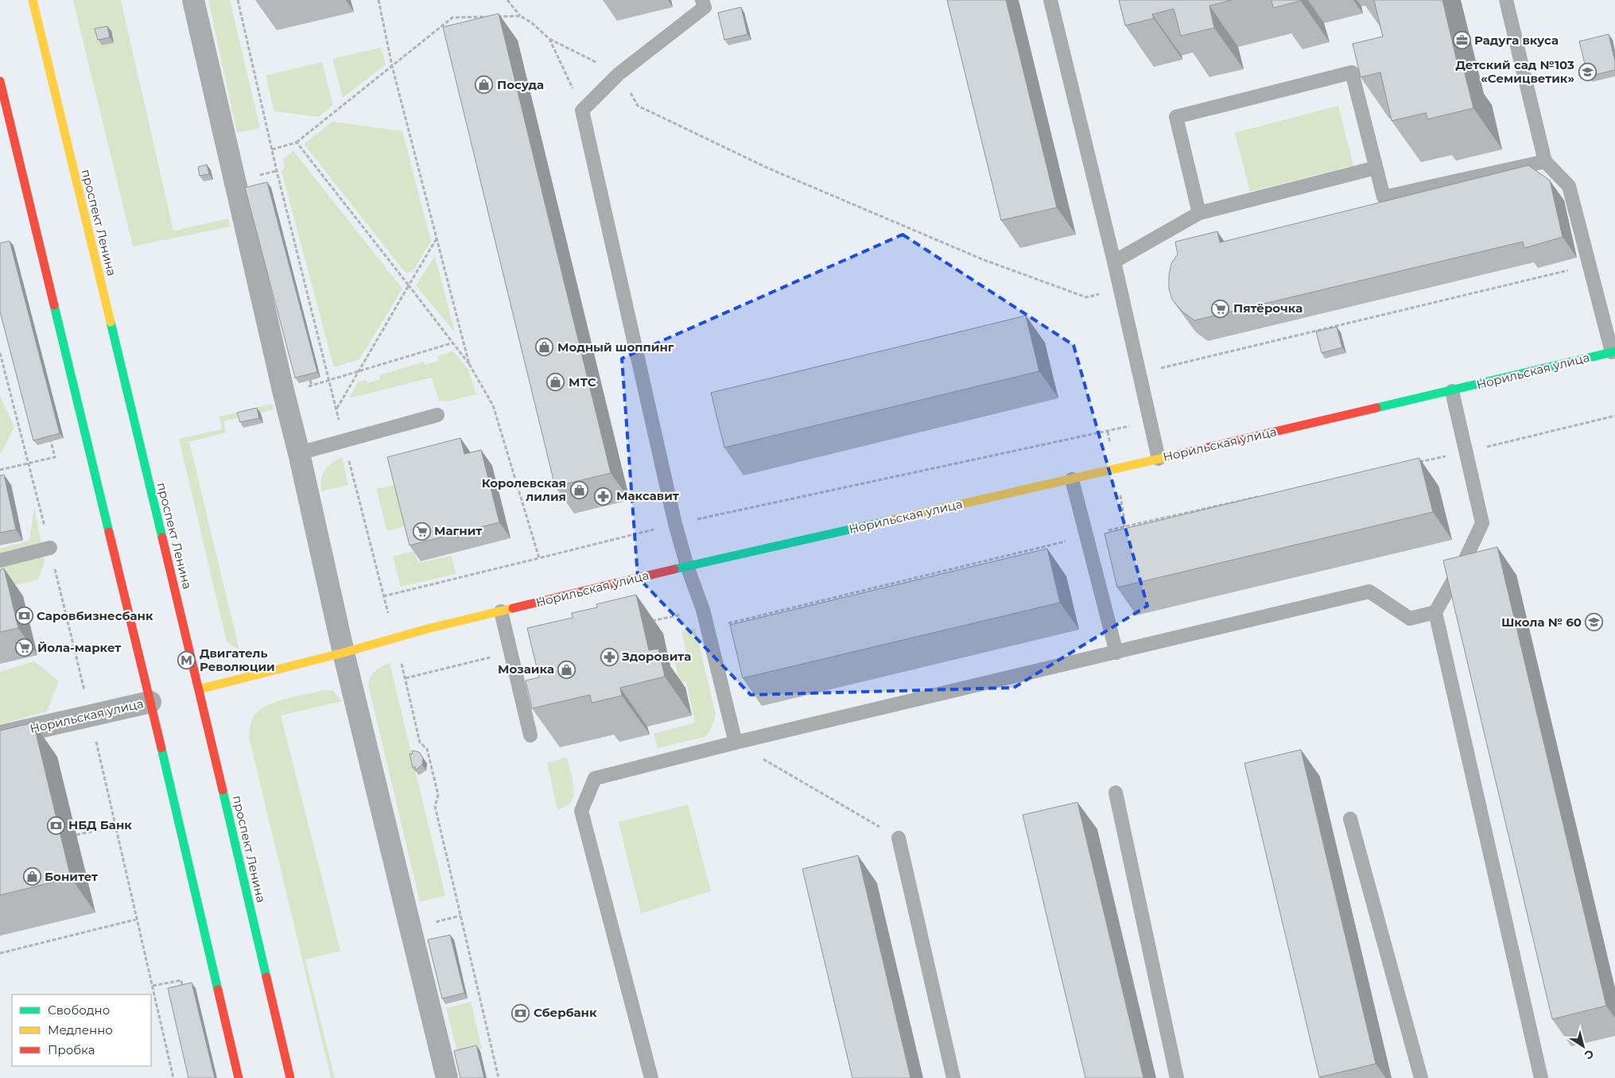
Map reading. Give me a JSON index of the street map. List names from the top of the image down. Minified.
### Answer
{"streets":{"main road":["проспект Ленина","Норильская улица"]},"crossings":[["проспект Ленина","Норильская улица"]],"places":{"office":["Радуга вкуса"],"school or university":["Детский сад №103 «Семицветик»","Школа № 60"],"shop":["Посуда","Модный шоппинг","МТС","Королевская лилия","Мозаика","Бонитет"],"supermarket":["Пятёрочка","Магнит","Йола-маркет"],"pharmacy":["Максавит","Здоровита"],"bank":["Саровбизнесбанк","НБД Банк","Сбербанк"],"metro station":["Двигатель Революции"]},"legend":["Свободно","Медленно","Пробка"],"north":"bottom right"}
